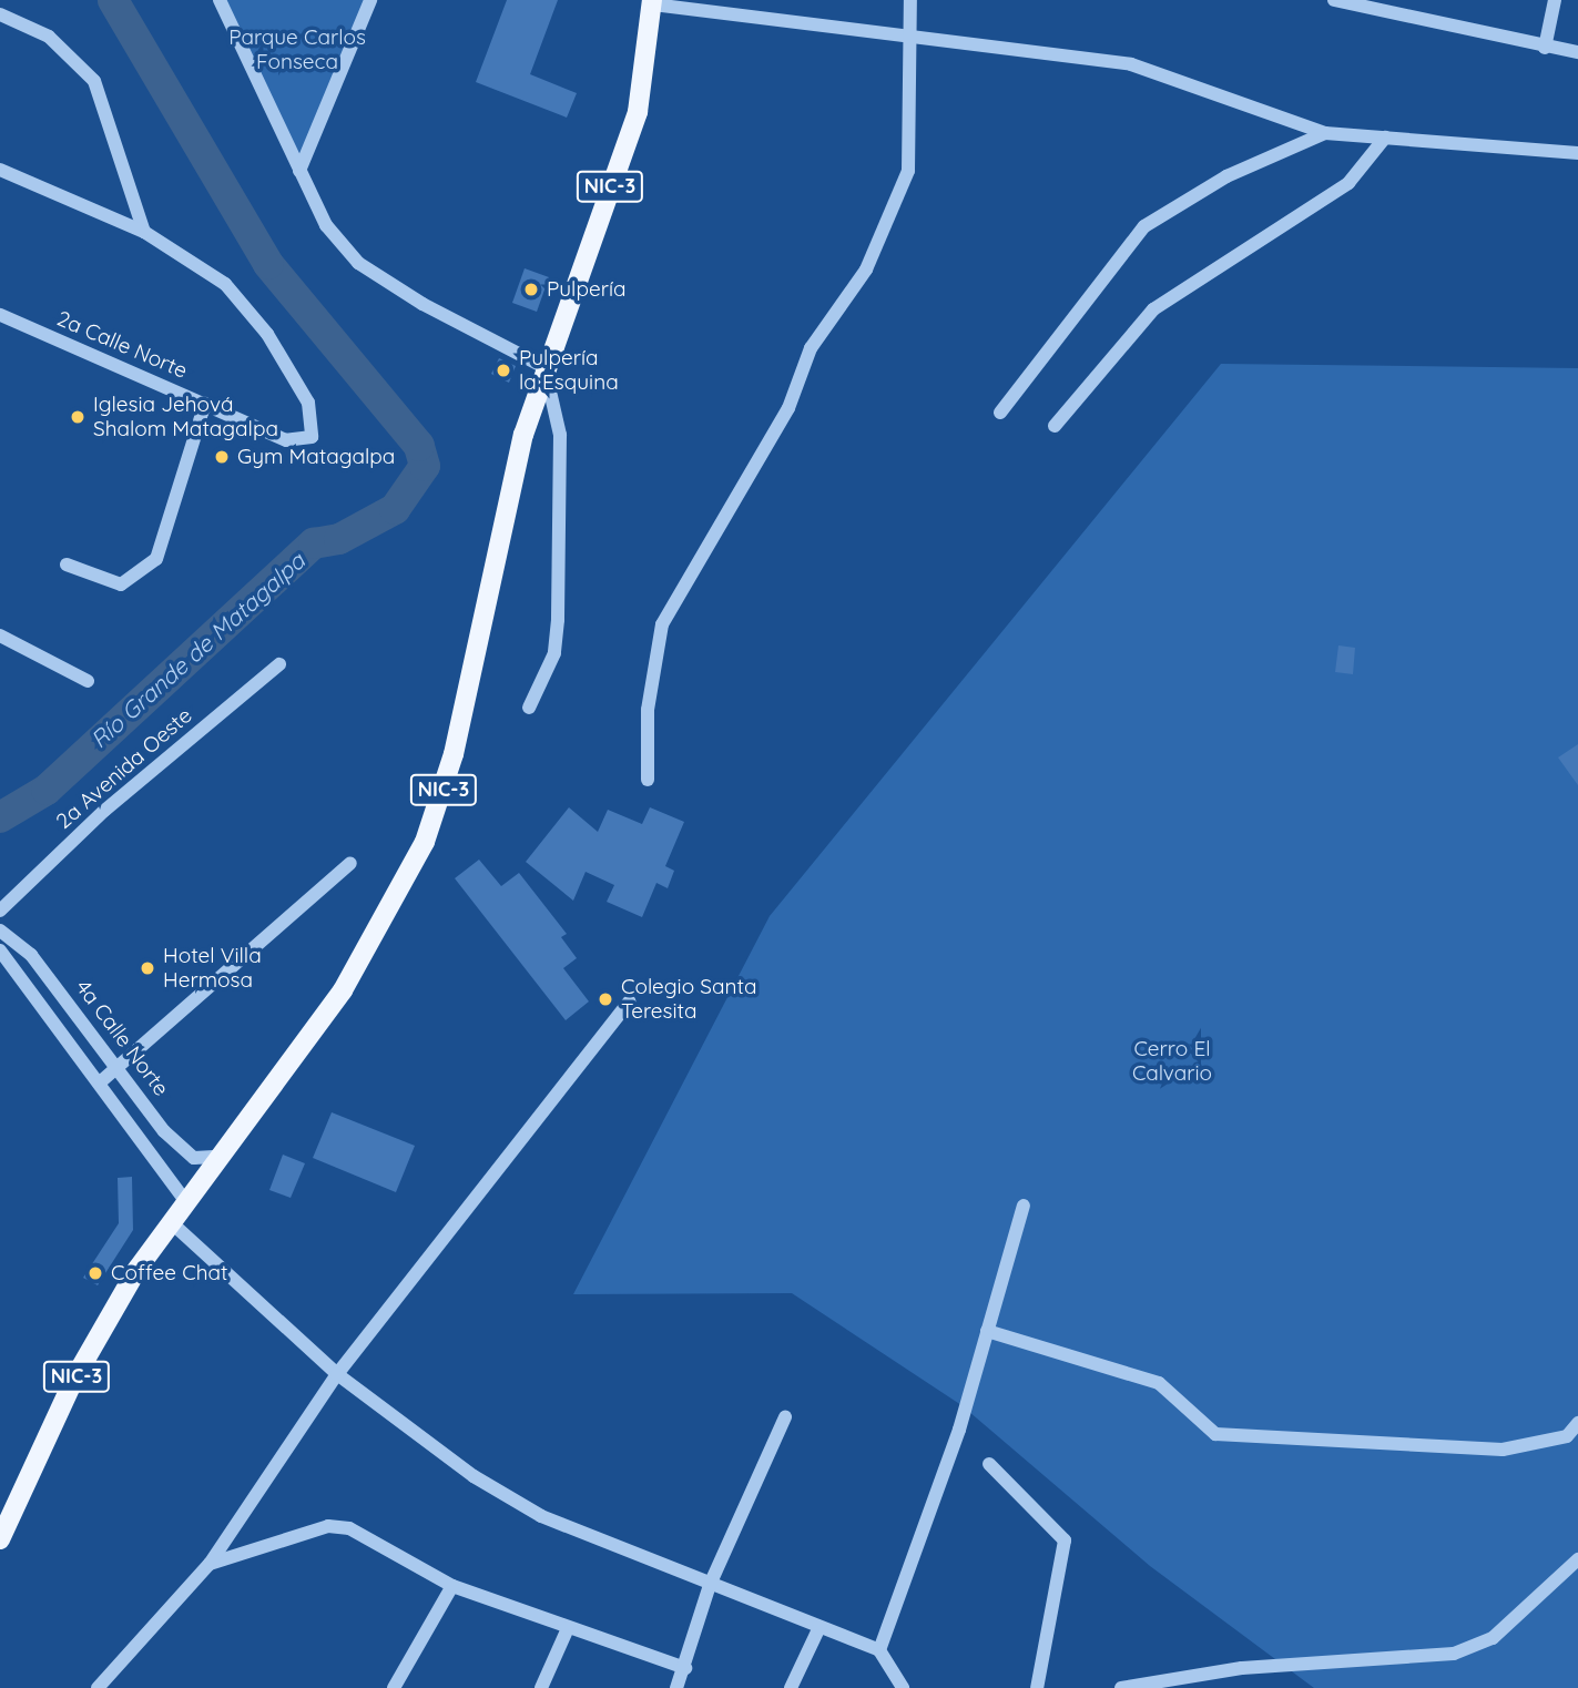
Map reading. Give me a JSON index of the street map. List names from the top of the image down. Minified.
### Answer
{"streets":{"main road":["NIC-3"],"street":["2a Calle Norte","2a Avenida Oeste","4a Calle Norte"]},"crossings":[["NIC-3","4a Calle Norte"]],"water":["Río Grande de Matagalpa"],"parks":["Parque Carlos Fonseca","Cerro El Calvario"],"places":["Pulpería","Pulpería la Esquina","Iglesia Jehová Shalom Matagalpa","Gym Matagalpa","Hotel Villa Hermosa","Colegio Santa Teresita","Coffee Chat"]}
